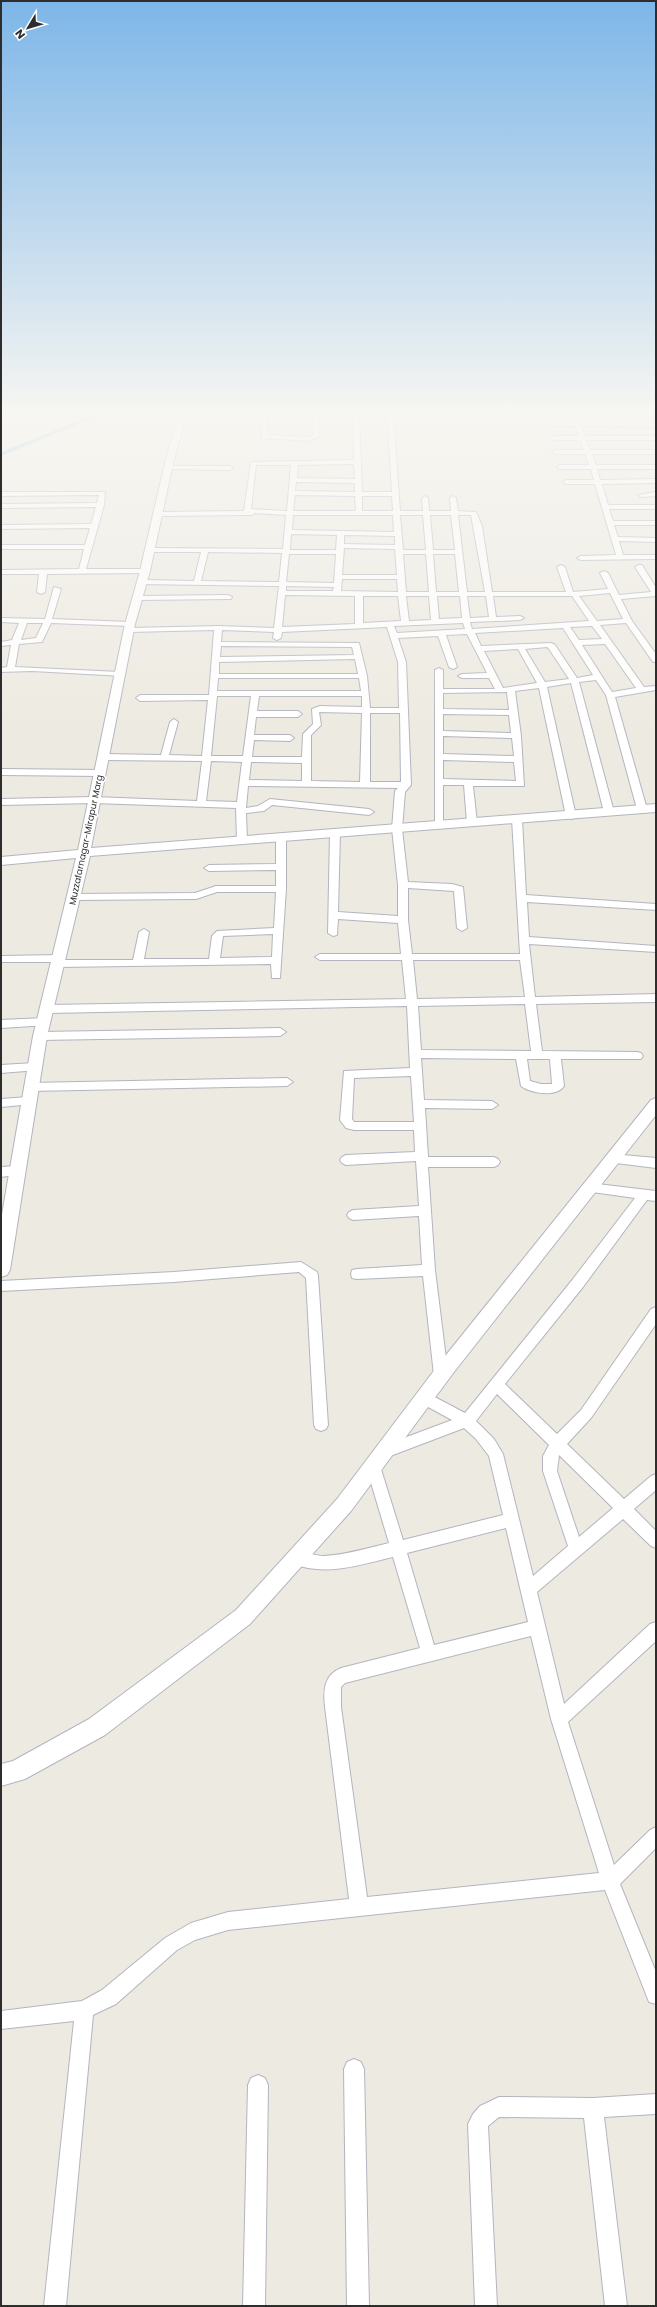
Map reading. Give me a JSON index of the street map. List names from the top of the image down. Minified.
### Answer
{"streets":{"main road":["Muzzafarnagar-Mirapur Marg"]},"north":"bottom left"}
